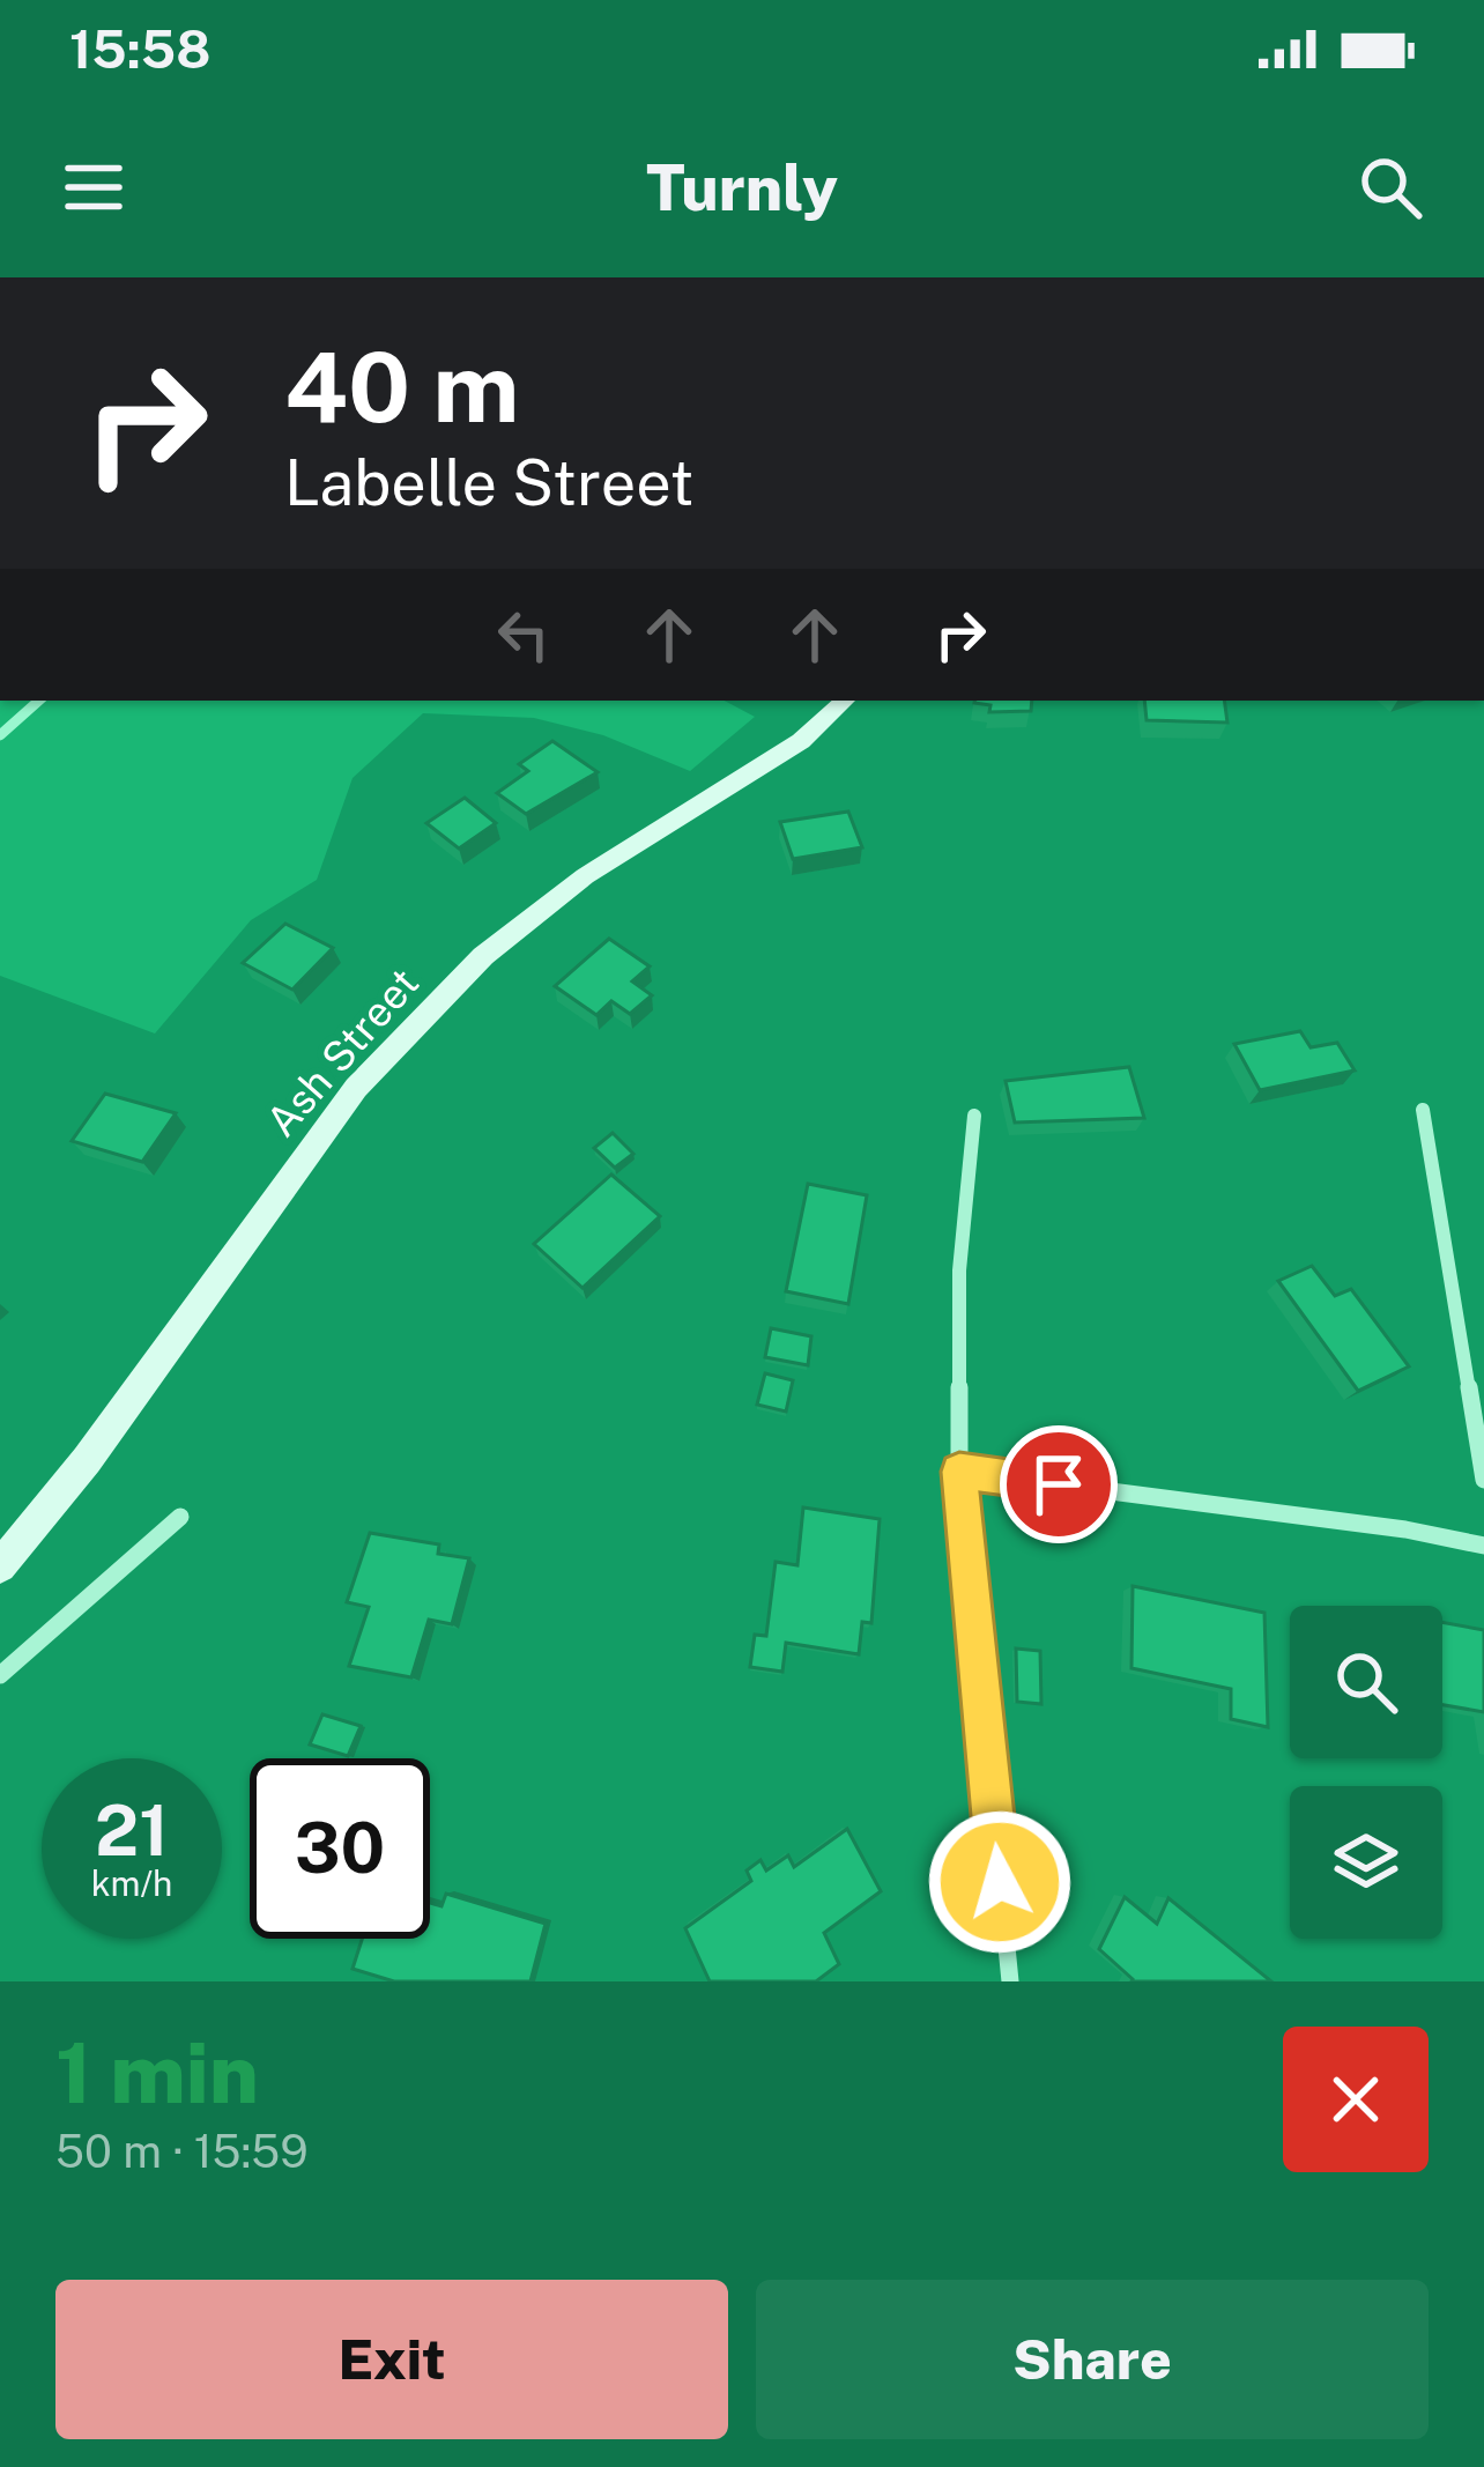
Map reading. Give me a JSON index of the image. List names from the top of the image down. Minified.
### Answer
{"streets":{"street":["Ash Street"]},"page":{"status":"15:58","header":"Turnly","turn":["40 m","Labelle Street"],"speed":"21 km/h","limit":"30","heading":["1 min","50 m · 15:59"],"buttons":["Exit","Share"]}}
